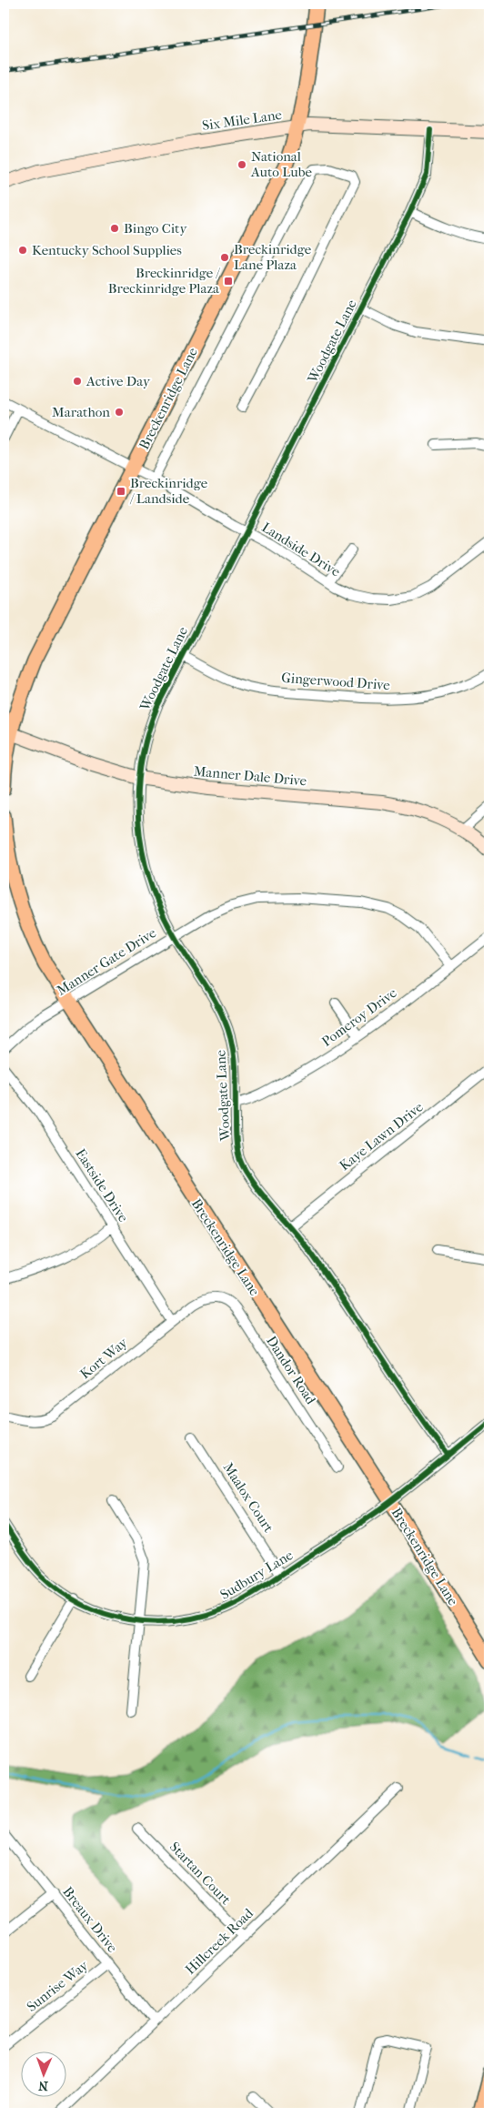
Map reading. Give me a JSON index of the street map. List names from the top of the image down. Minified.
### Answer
{"streets":{"main road":["Breckenridge Lane"],"street":["Six Mile Lane","Woodgate Lane","Landside Drive","Gingerwood Drive","Manner Dale Drive","Manner Gate Drive","Pomeroy Drive","Kaye Lawn Drive","Eastside Drive","Kort Way","Dandor Road","Maalox Court","Sudbury Lane","Startan Court","Breaux Drive","Hillcreek Road","Sunrise Way"]},"crossings":[["Six Mile Lane","Woodgate Lane"],["Six Mile Lane","Breckenridge Lane"],["Woodgate Lane","Landside Drive"],["Woodgate Lane","Gingerwood Drive"],["Woodgate Lane","Manner Dale Drive"],["Woodgate Lane","Manner Gate Drive"],["Woodgate Lane","Pomeroy Drive"],["Woodgate Lane","Kaye Lawn Drive"],["Woodgate Lane","Sudbury Lane"],["Breckenridge Lane","Landside Drive"],["Breckenridge Lane","Manner Dale Drive"],["Breckenridge Lane","Manner Gate Drive"],["Breckenridge Lane","Sudbury Lane"],["Manner Gate Drive","Pomeroy Drive"],["Eastside Drive","Kort Way"],["Kort Way","Dandor Road"],["Maalox Court","Sudbury Lane"],["Startan Court","Hillcreek Road"],["Breaux Drive","Hillcreek Road"],["Breaux Drive","Sunrise Way"]],"places":{"other":["National Auto Lube","Bingo City","Kentucky School Supplies","Breckinridge Lane Plaza","Active Day","Marathon"],"transit":["Breckinridge / Breckinridge Plaza","Breckinridge / Landside"]},"north":"bottom"}
